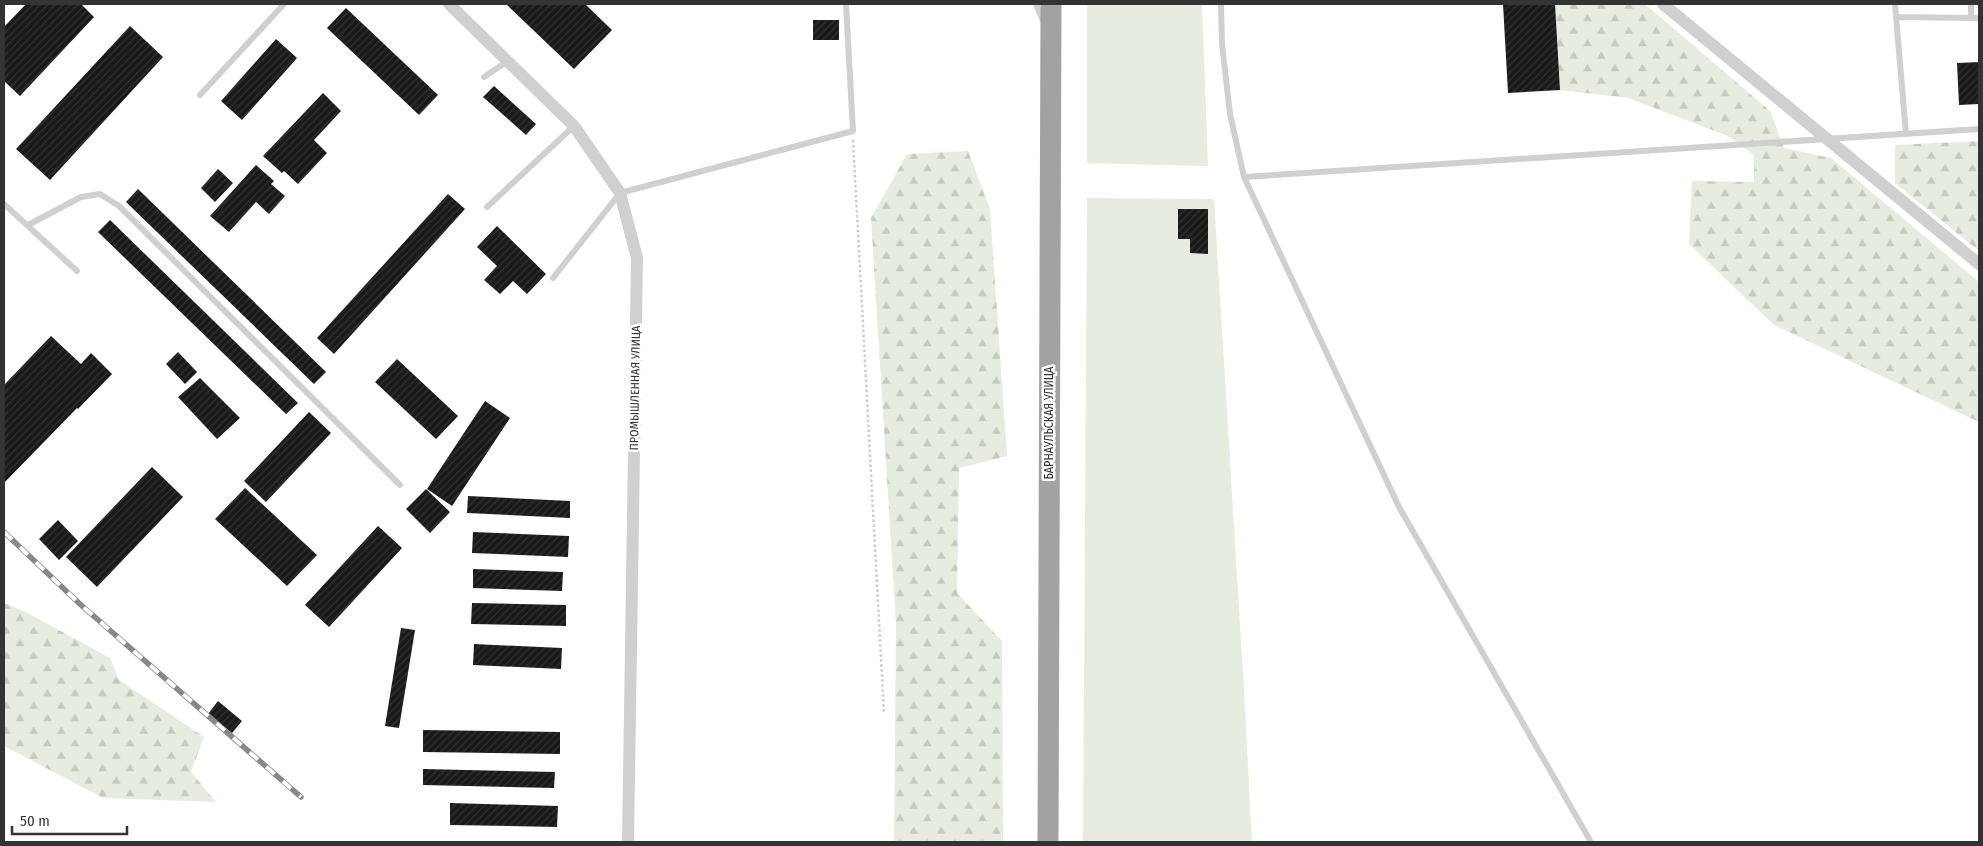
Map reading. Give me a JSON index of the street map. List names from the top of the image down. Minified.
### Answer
{"streets":{"highway":["БАРНАУЛЬСКАЯ УЛИЦА"],"street":["ПРОМЫШЛЕННАЯ УЛИЦА"]},"scale_bar":"50 m"}
